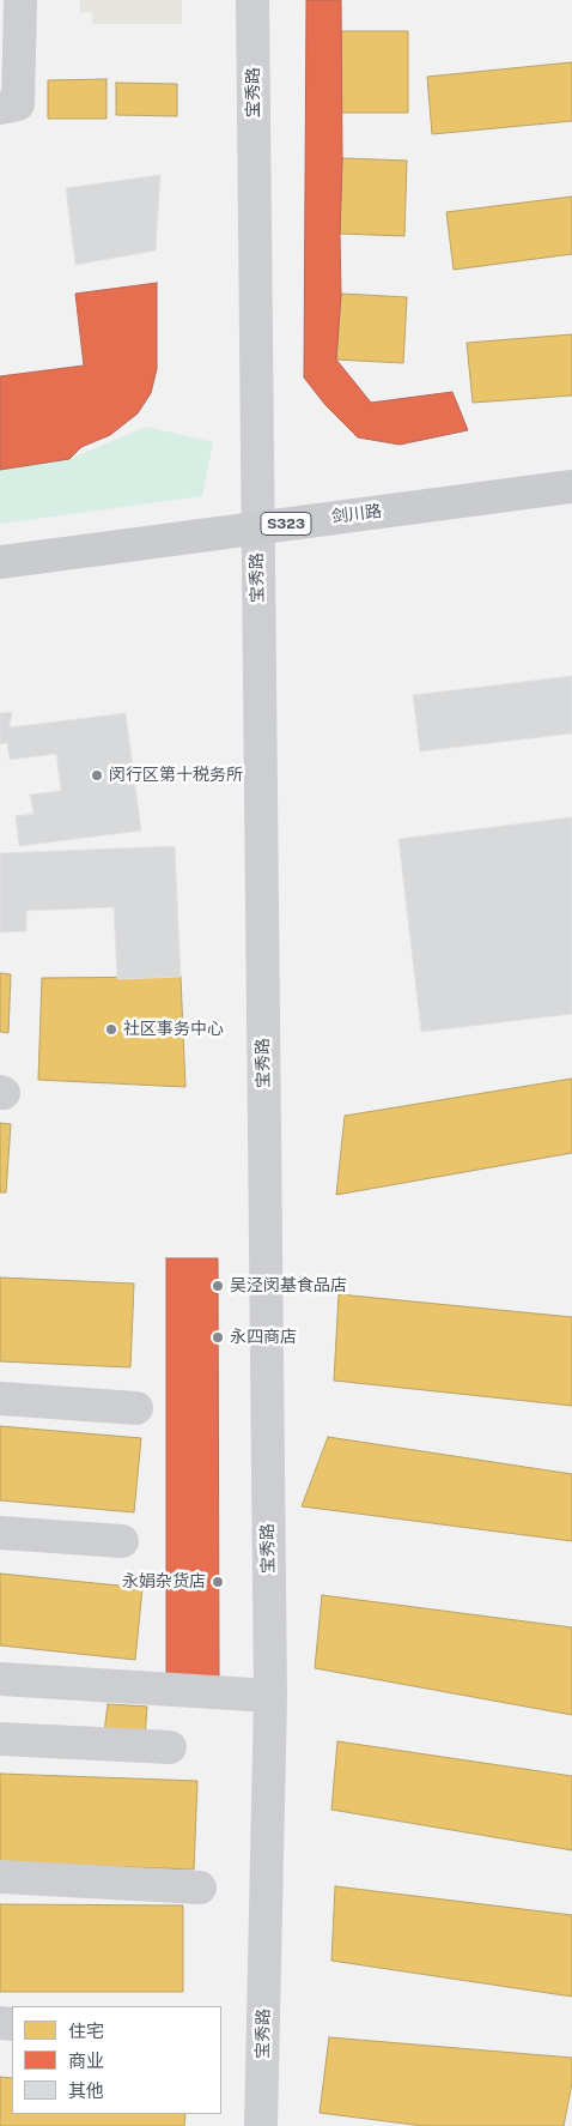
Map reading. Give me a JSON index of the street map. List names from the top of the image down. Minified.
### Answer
{"streets":{"main road":["剑川路","S323"],"street":["宝秀路"]},"crossings":[["宝秀路","剑川路"]],"places":["闵行区第十税务所","社区事务中心","吴泾闵基食品店","永四商店","永娟杂货店"],"legend":["住宅","商业","其他"]}
